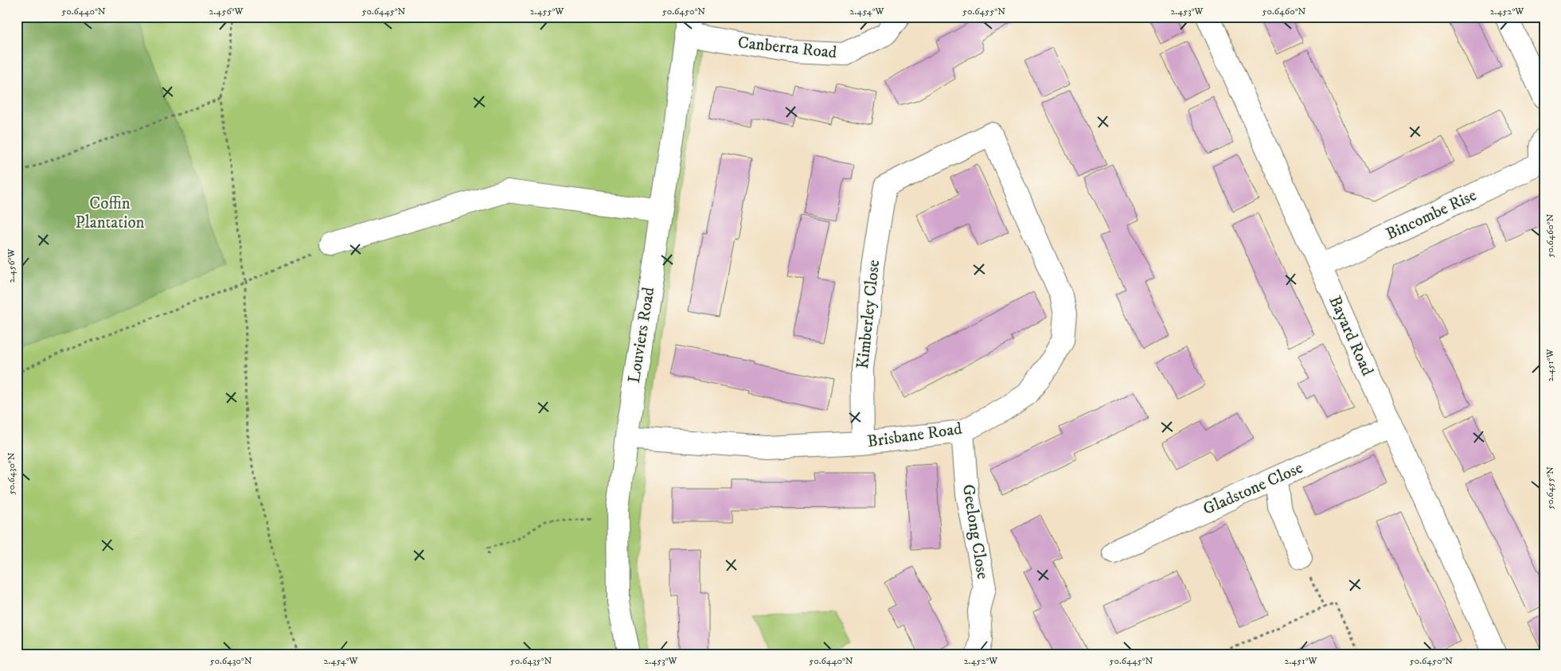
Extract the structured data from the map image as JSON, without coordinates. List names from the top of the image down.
{
  "streets": {
    "street": [
      "Canberra Road",
      "Bincombe Rise",
      "Kimberley Close",
      "Louviers Road",
      "Bayard Road",
      "Brisbane Road",
      "Gladstone Close",
      "Geelong Close"
    ]
  },
  "crossings": [
    ["Canberra Road", "Louviers Road"],
    ["Bincombe Rise", "Bayard Road"],
    ["Kimberley Close", "Brisbane Road"],
    ["Louviers Road", "Brisbane Road"],
    ["Bayard Road", "Gladstone Close"],
    ["Brisbane Road", "Geelong Close"]
  ],
  "parks": ["Coffin Plantation"],
  "coordinates": [
    "50.6440°N",
    "2.456°W",
    "50.6445°N",
    "2.455°W",
    "50.6450°N",
    "2.454°W",
    "50.6455°N",
    "2.453°W",
    "50.6460°N",
    "2.452°W",
    "2.451°W",
    "50.6430°N",
    "50.6435°N"
  ]
}
